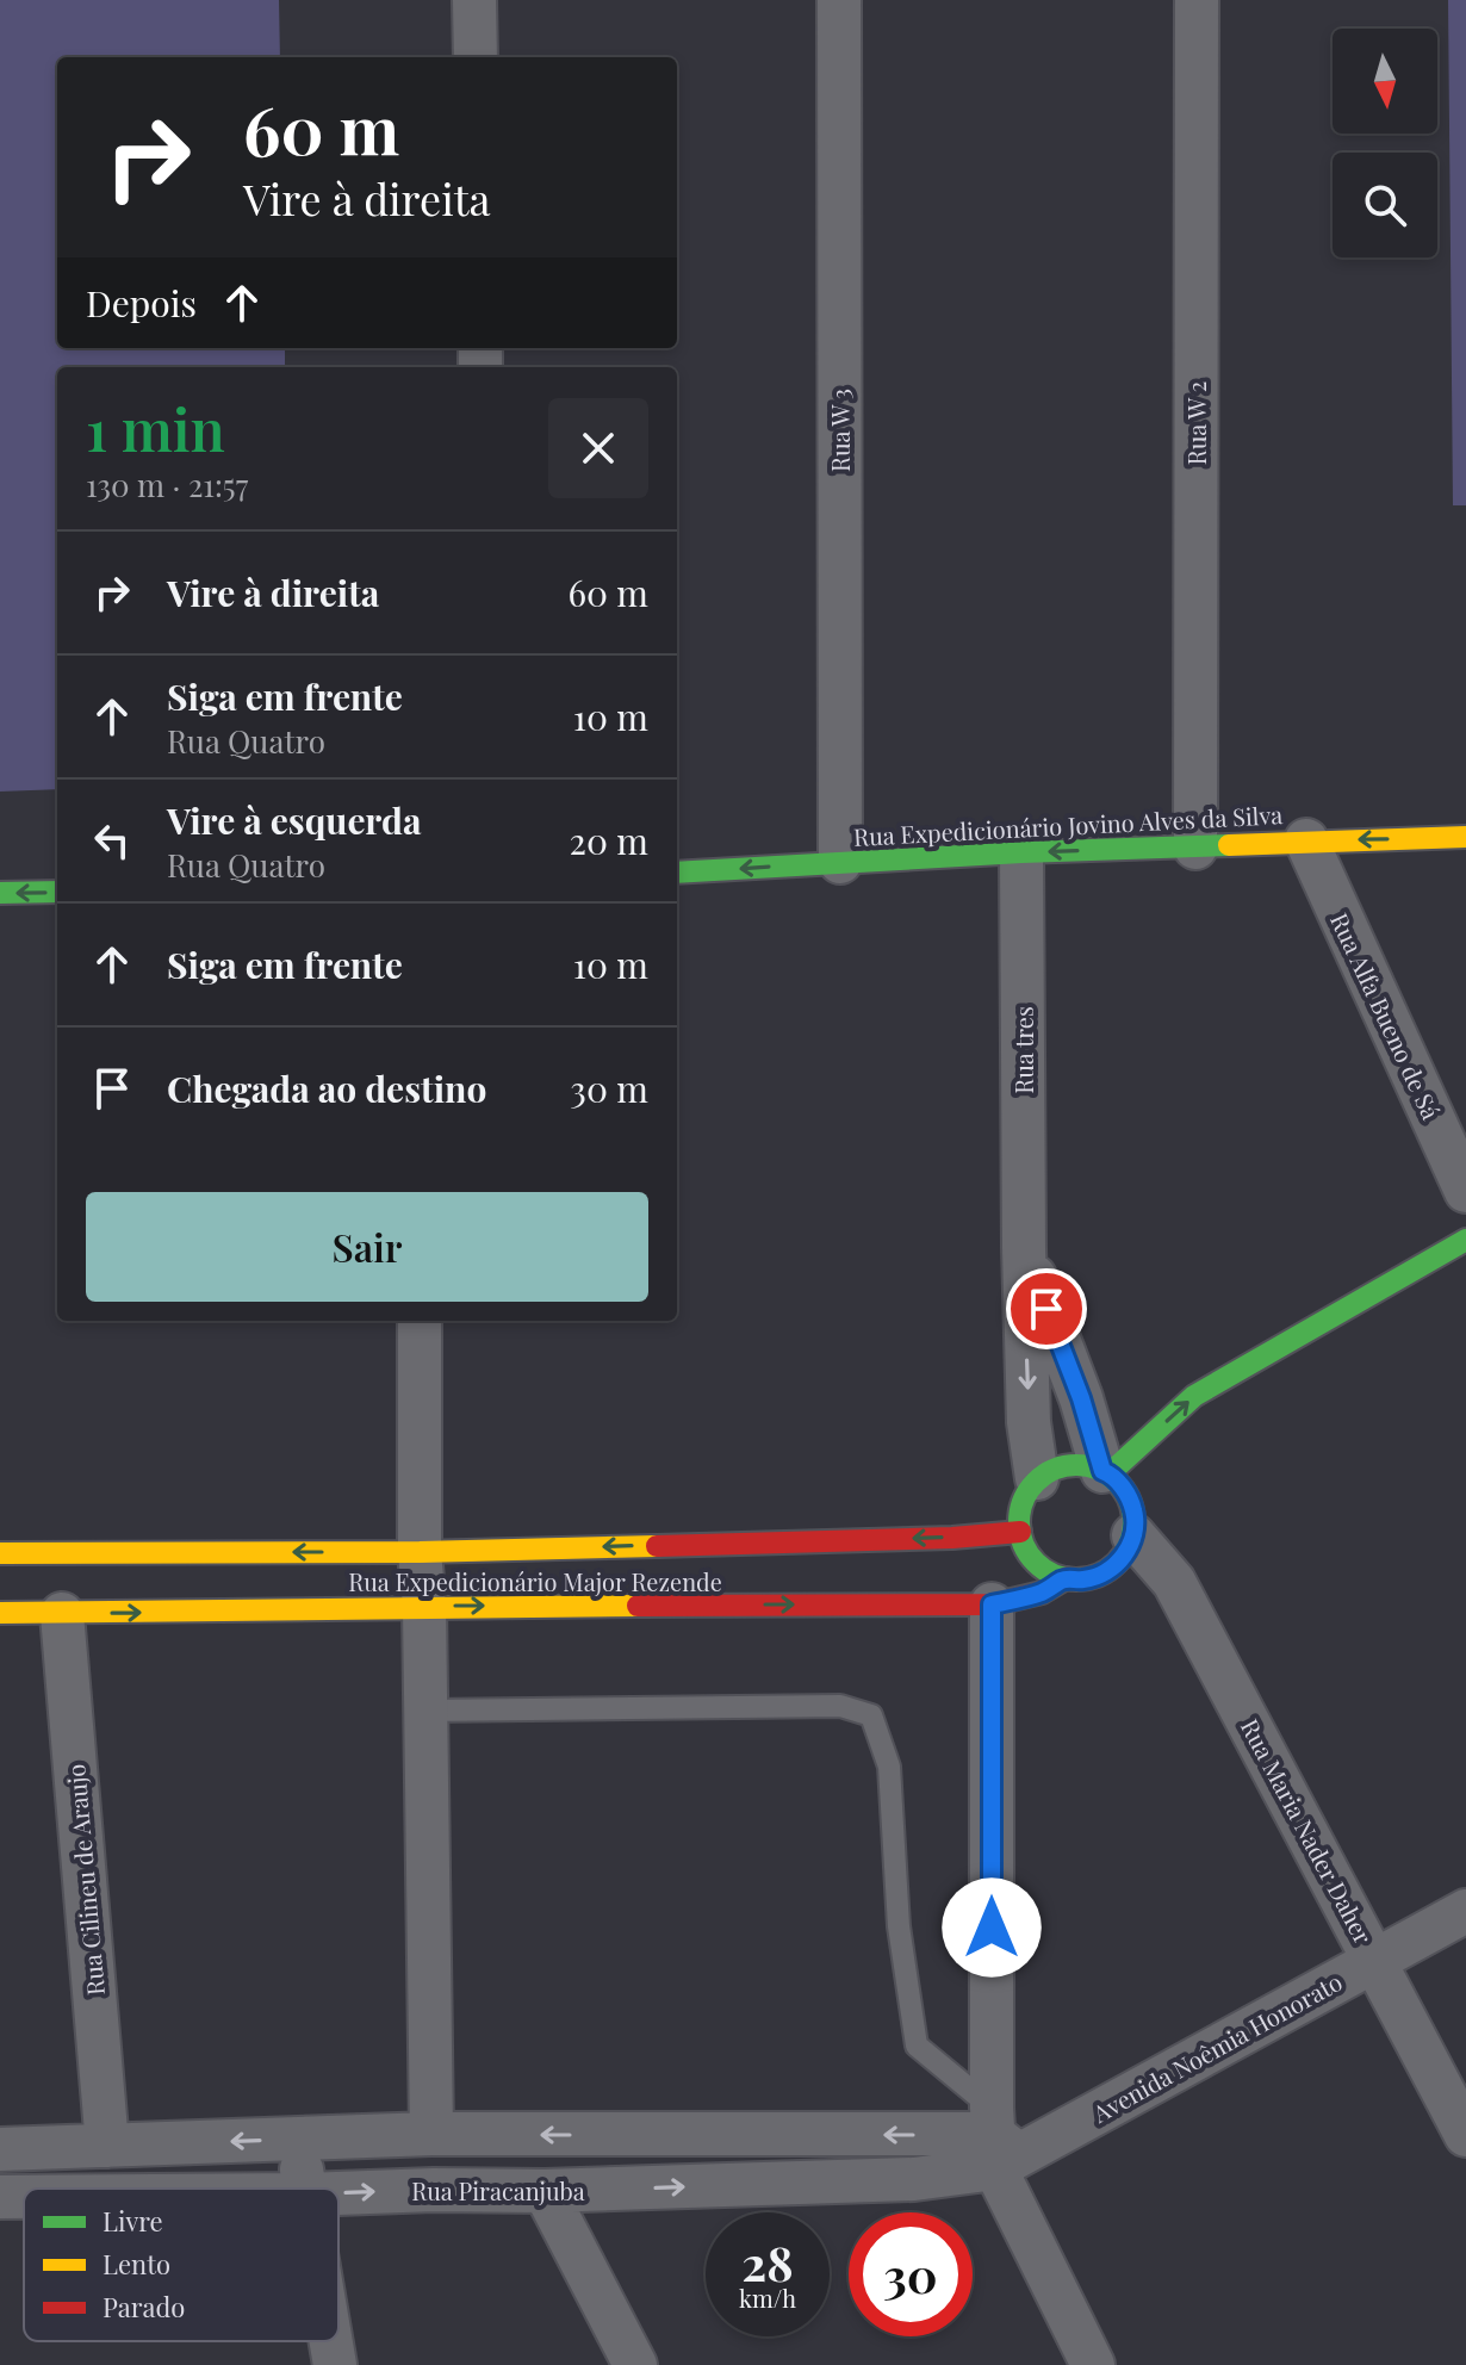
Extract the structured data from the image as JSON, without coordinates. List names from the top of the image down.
{
  "streets": {
    "street": [
      "Rua W 2",
      "Rua W 3",
      "Rua Expedicionário Jovino Alves da Silva",
      "Rua Alfa Bueno de Sá",
      "Rua tres",
      "Rua Expedicionário Major Rezende",
      "Rua Maria Nader Daher",
      "Rua Cilineu de Araujo",
      "Avenida Noêmia Honorato",
      "Rua Piracanjuba"
    ]
  },
  "crossings": [
    ["Rua W 2", "Rua Expedicionário Jovino Alves da Silva"],
    ["Rua W 3", "Rua Expedicionário Jovino Alves da Silva"],
    ["Rua Expedicionário Jovino Alves da Silva", "Rua Alfa Bueno de Sá"],
    ["Rua Expedicionário Jovino Alves da Silva", "Rua tres"],
    ["Rua tres", "Rua Expedicionário Major Rezende"],
    ["Rua tres", "Rua Maria Nader Daher"],
    ["Rua Expedicionário Major Rezende", "Rua Maria Nader Daher"],
    ["Rua Expedicionário Major Rezende", "Rua Cilineu de Araujo"],
    ["Rua Maria Nader Daher", "Avenida Noêmia Honorato"],
    ["Avenida Noêmia Honorato", "Rua Piracanjuba"]
  ],
  "one_way": ["Rua Expedicionário Jovino Alves da Silva"],
  "legend": ["Livre", "Lento", "Parado"],
  "north": "bottom",
  "page": {
    "turn": ["60 m", "Vire à direita"],
    "then": "Depois",
    "heading": ["1 min", "130 m · 21:57"],
    "list": [
      {
        "name": "Vire à direita",
        "value": "60 m"
      },
      {
        "name": "Siga em frente",
        "note": "Rua Quatro",
        "value": "10 m"
      },
      {
        "name": "Vire à esquerda",
        "note": "Rua Quatro",
        "value": "20 m"
      },
      {
        "name": "Siga em frente",
        "value": "10 m"
      },
      {
        "name": "Chegada ao destino",
        "value": "30 m"
      }
    ],
    "buttons": "Sair",
    "speed": "28 km/h",
    "limit": "30"
  }
}
